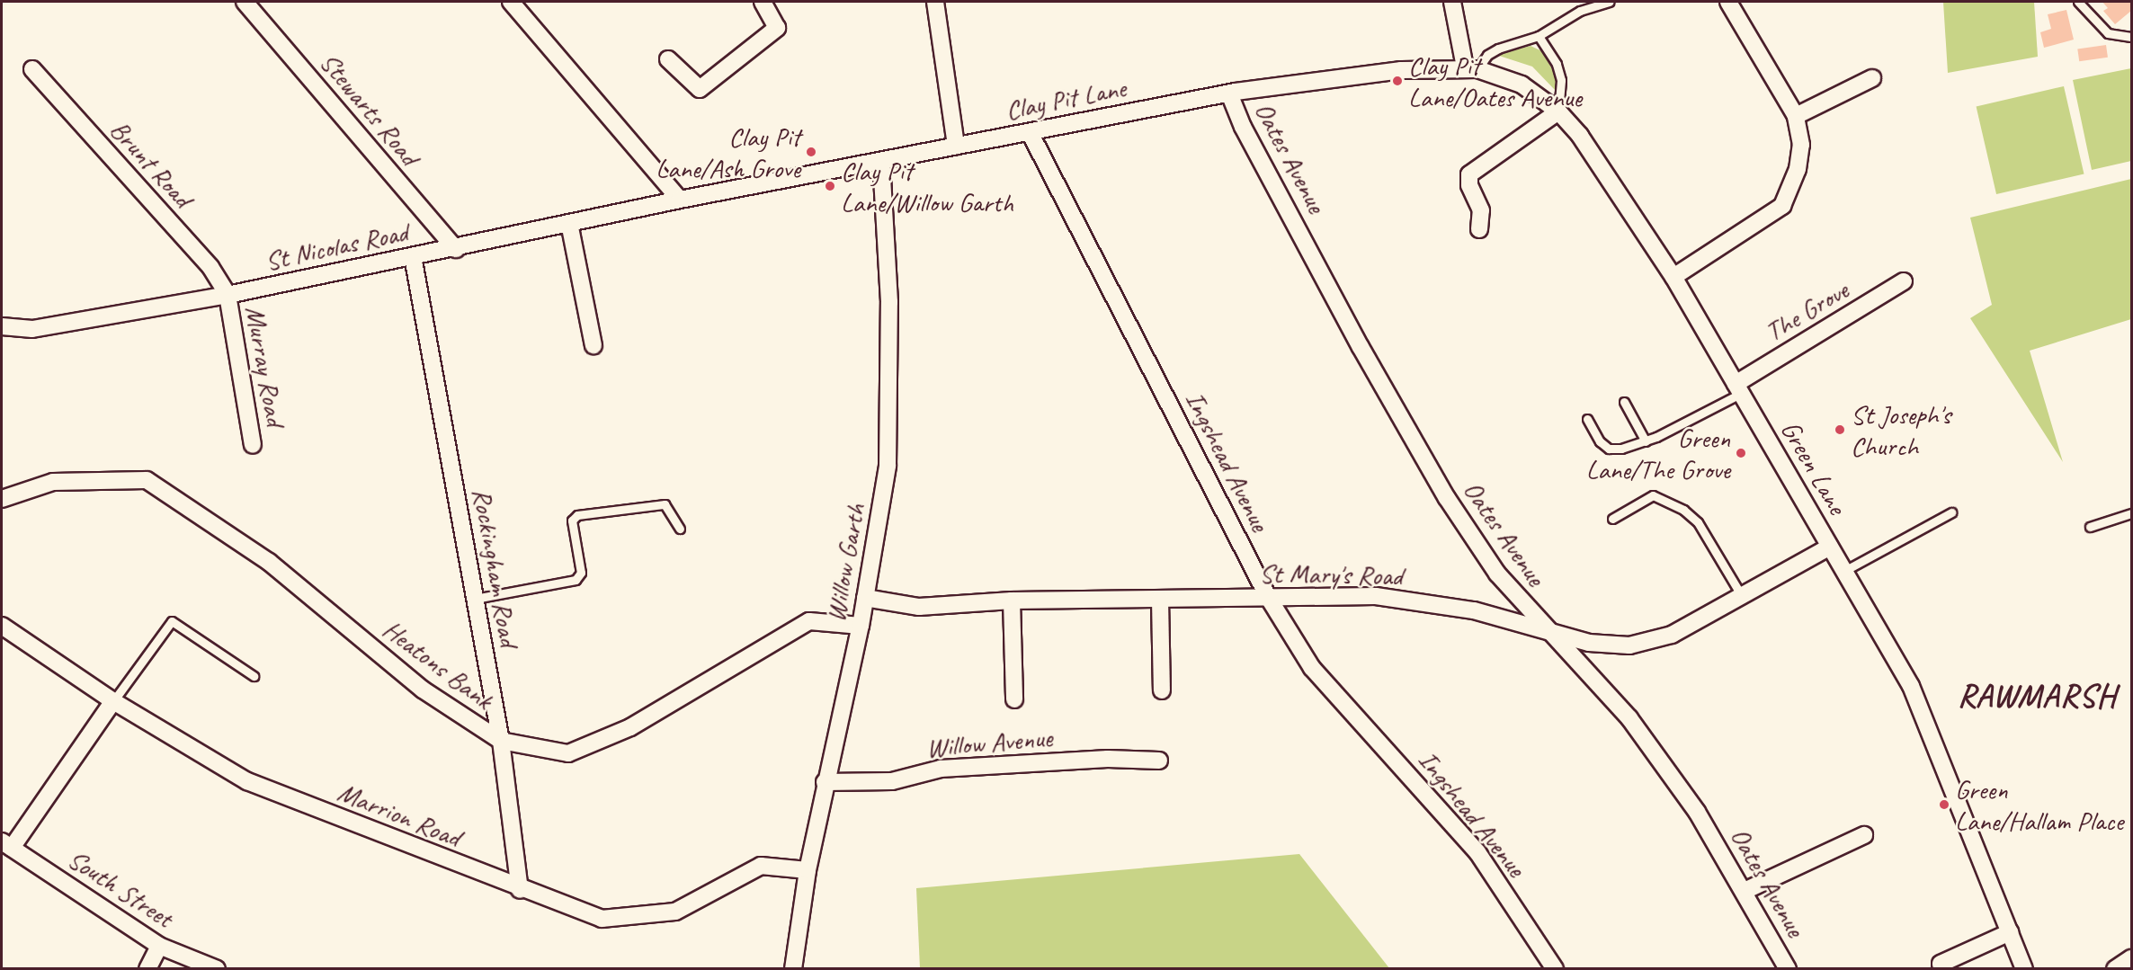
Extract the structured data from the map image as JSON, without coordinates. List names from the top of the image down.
{
  "streets": {
    "street": [
      "Clay Pit Lane",
      "Stewarts Road",
      "Oates Avenue",
      "Brunt Road",
      "St Nicolas Road",
      "The Grove",
      "Murray Road",
      "Ingshead Avenue",
      "Green Lane",
      "Willow Garth",
      "Rockingham Road",
      "St Mary's Road",
      "Heatons Bank",
      "Willow Avenue",
      "Marrion Road",
      "South Street"
    ]
  },
  "crossings": [
    ["Clay Pit Lane", "Oates Avenue"],
    ["Clay Pit Lane", "St Nicolas Road"],
    ["Clay Pit Lane", "Ingshead Avenue"],
    ["Clay Pit Lane", "Green Lane"],
    ["Clay Pit Lane", "Willow Garth"],
    ["Stewarts Road", "St Nicolas Road"],
    ["Oates Avenue", "St Mary's Road"],
    ["Brunt Road", "St Nicolas Road"],
    ["Brunt Road", "Murray Road"],
    ["St Nicolas Road", "Murray Road"],
    ["St Nicolas Road", "Rockingham Road"],
    ["The Grove", "Green Lane"],
    ["Ingshead Avenue", "St Mary's Road"],
    ["Green Lane", "St Mary's Road"],
    ["Willow Garth", "St Mary's Road"],
    ["Willow Garth", "Heatons Bank"],
    ["Willow Garth", "Willow Avenue"],
    ["Willow Garth", "Marrion Road"],
    ["Rockingham Road", "Heatons Bank"],
    ["Rockingham Road", "Marrion Road"]
  ],
  "districts": ["RAWMARSH"],
  "places": [
    "Clay Pit Lane/Oates Avenue",
    "Clay Pit Lane/Ash Grove",
    "Clay Pit Lane/Willow Garth",
    "St Joseph's Church",
    "Green Lane/The Grove",
    "Green Lane/Hallam Place"
  ]
}
